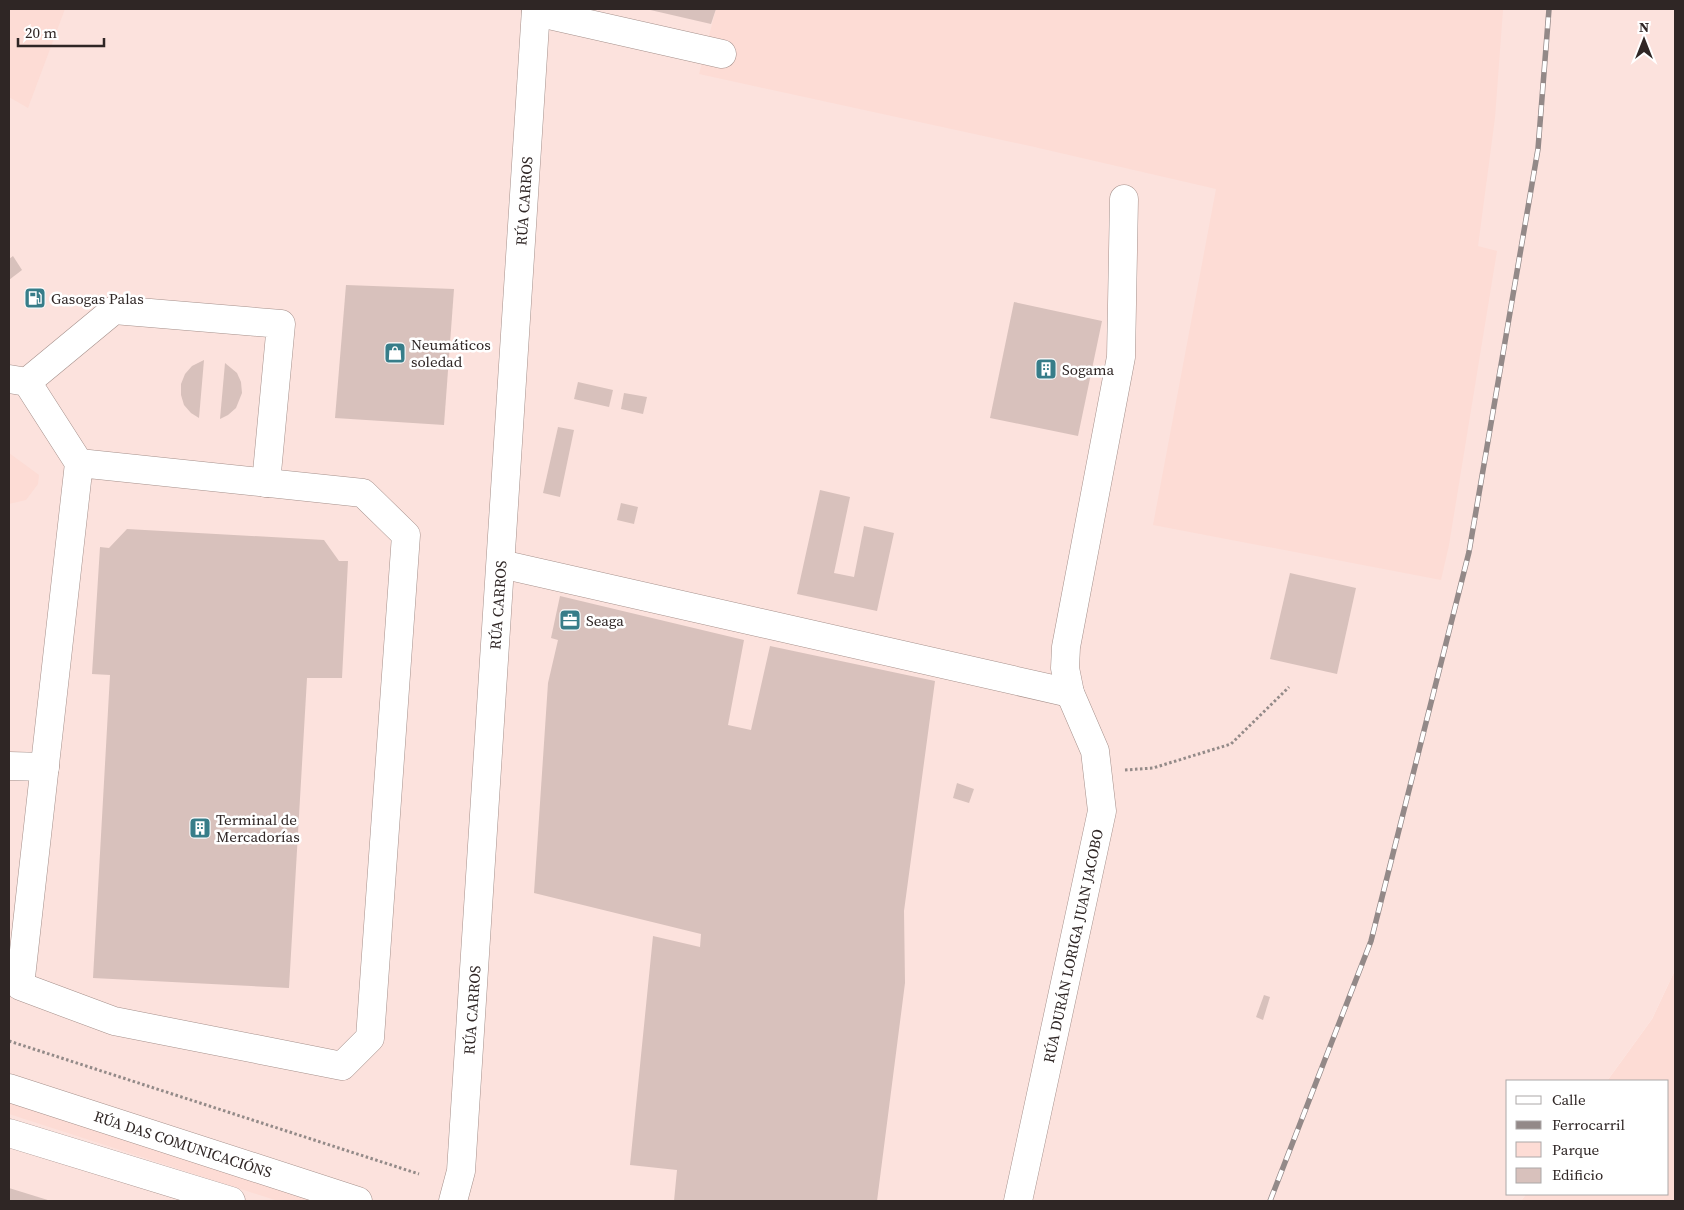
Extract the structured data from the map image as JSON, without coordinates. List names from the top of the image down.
{
  "streets": {
    "street": ["RÚA CARROS", "RÚA DURÁN LORIGA JUAN JACOBO", "RÚA DAS COMUNICACIÓNS"]
  },
  "places": {
    "fuel station": ["Gasogas Palas"],
    "shop": ["Neumáticos soledad"],
    "building": ["Sogama", "Terminal de Mercadorías"],
    "office": ["Seaga"]
  },
  "legend": [
    "Calle",
    "Ferrocarril",
    "Parque",
    "Edificio"
  ],
  "scale_bar": "20 m",
  "north": "top"
}
